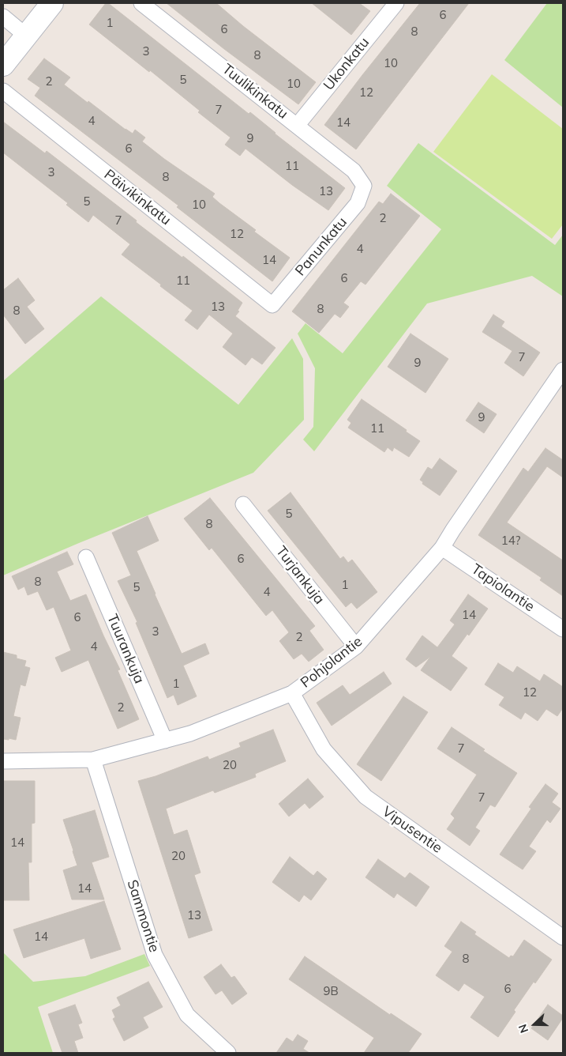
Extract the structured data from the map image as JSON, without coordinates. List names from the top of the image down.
{
  "streets": {
    "street": [
      "Ukonkatu",
      "Tuulikinkatu",
      "Päivikinkatu",
      "Panunkatu",
      "Turjankuja",
      "Tapiolantie",
      "Tuurankuja",
      "Pohjolantie",
      "Vipusentie",
      "Sammontie"
    ]
  },
  "crossings": [
    ["Ukonkatu", "Tuulikinkatu"],
    ["Tuulikinkatu", "Panunkatu"],
    ["Päivikinkatu", "Panunkatu"],
    ["Turjankuja", "Pohjolantie"],
    ["Tapiolantie", "Pohjolantie"],
    ["Tuurankuja", "Pohjolantie"],
    ["Pohjolantie", "Vipusentie"],
    ["Pohjolantie", "Sammontie"]
  ],
  "house_numbers": [
    "6",
    "1",
    "6",
    "8",
    "3",
    "8",
    "10",
    "5",
    "2",
    "10",
    "12",
    "7",
    "4",
    "14",
    "9",
    "6",
    "11",
    "3",
    "8",
    "13",
    "5",
    "10",
    "2",
    "7",
    "12",
    "4",
    "14",
    "6",
    "11",
    "13",
    "8",
    "8",
    "7",
    "9",
    "9",
    "11",
    "5",
    "8",
    "14?",
    "6",
    "8",
    "1",
    "5",
    "4",
    "14",
    "6",
    "3",
    "2",
    "4",
    "1",
    "12",
    "2",
    "7",
    "20",
    "7",
    "14",
    "20",
    "14",
    "13",
    "14",
    "8",
    "6",
    "9B"
  ],
  "north": "left"
}
